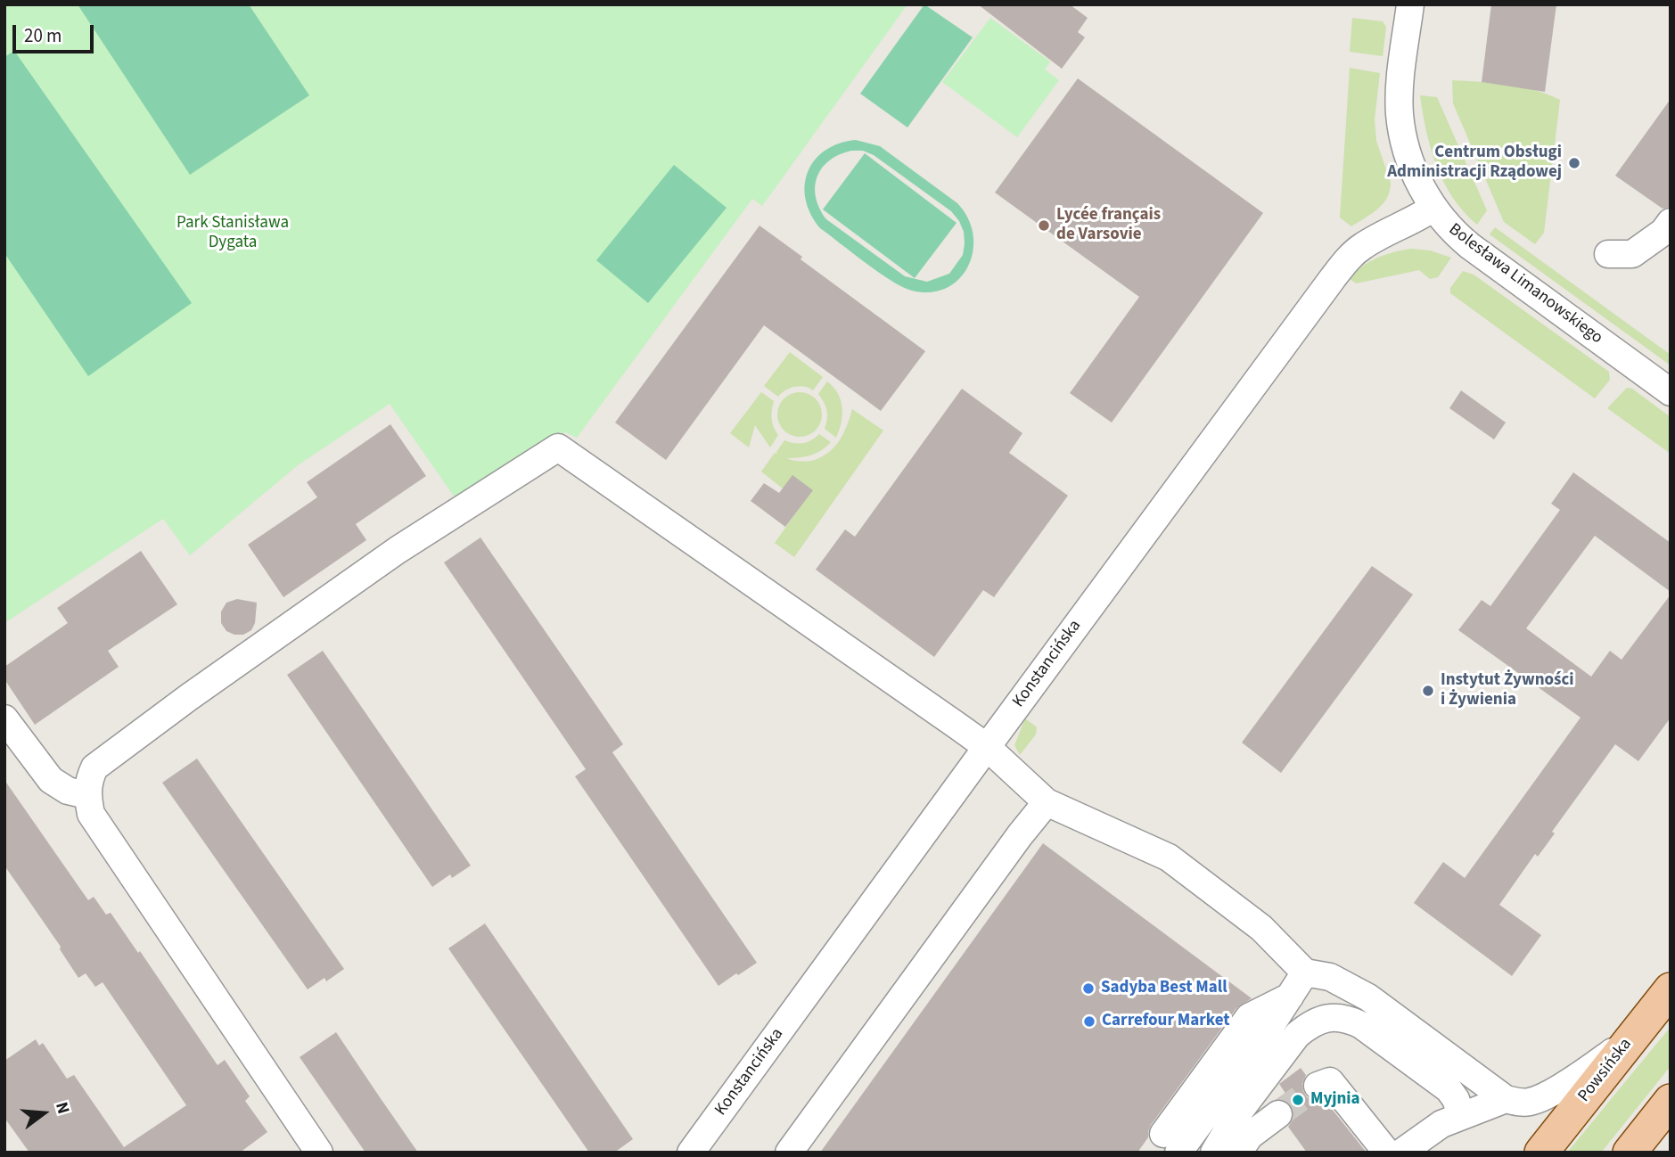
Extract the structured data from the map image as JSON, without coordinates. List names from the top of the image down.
{
  "streets": {
    "main road": ["Powsińska"],
    "street": ["Bolesława Limanowskiego", "Konstancińska"]
  },
  "crossings": [
    ["Bolesława Limanowskiego", "Konstancińska"]
  ],
  "parks": ["Park Stanisława Dygata"],
  "places": [
    "Centrum Obsługi Administracji Rządowej",
    "Lycée français de Varsovie",
    "Instytut Żywności i Żywienia",
    "Sadyba Best Mall",
    "Carrefour Market",
    "Myjnia"
  ],
  "scale_bar": "20 m",
  "north": "right"
}
